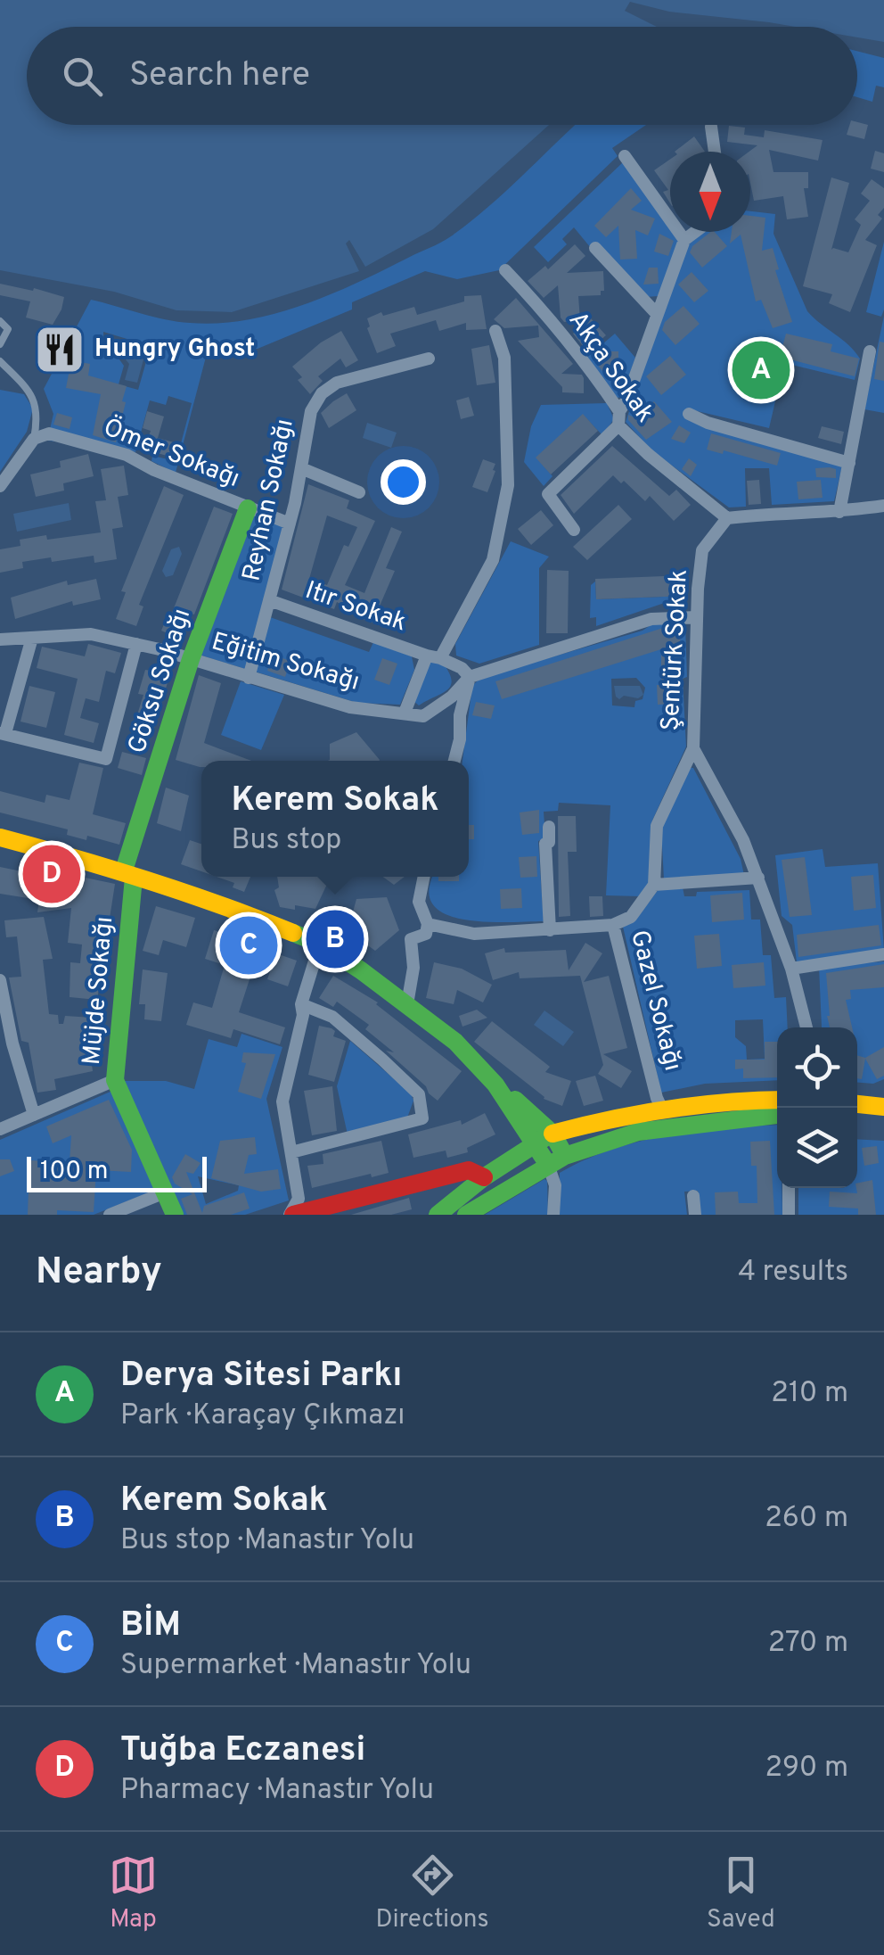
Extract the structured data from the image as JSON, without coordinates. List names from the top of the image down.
{
  "streets": {
    "street": [
      "Akça Sokak",
      "Ömer Sokağı",
      "Reyhan Sokağı",
      "Itır Sokak",
      "Şentürk Sokak",
      "Eğitim Sokağı",
      "Göksu Sokağı",
      "Müjde Sokağı",
      "Gazel Sokağı"
    ]
  },
  "crossings": [
    ["Akça Sokak", "Şentürk Sokak"],
    ["Ömer Sokağı", "Reyhan Sokağı"],
    ["Ömer Sokağı", "Göksu Sokağı"],
    ["Reyhan Sokağı", "Itır Sokak"],
    ["Reyhan Sokağı", "Eğitim Sokağı"],
    ["Itır Sokak", "Eğitim Sokağı"],
    ["Şentürk Sokak", "Eğitim Sokağı"],
    ["Eğitim Sokağı", "Göksu Sokağı"],
    ["Göksu Sokağı", "Müjde Sokağı"]
  ],
  "places": {
    "restaurant": ["Hungry Ghost"]
  },
  "scale_bar": "100 m",
  "north": "bottom",
  "page": {
    "search": "Search here",
    "pins": [
      "A",
      "D",
      "B",
      "C"
    ],
    "popup": ["Kerem Sokak", "Bus stop"],
    "scale": "100 m",
    "heading": ["Nearby", "4 results"],
    "list": [
      {
        "mark": "A",
        "name": "Derya Sitesi Parkı",
        "note": "Park · Karaçay Çıkmazı",
        "value": "210 m"
      },
      {
        "mark": "B",
        "name": "Kerem Sokak",
        "note": "Bus stop · Manastır Yolu",
        "value": "260 m"
      },
      {
        "mark": "C",
        "name": "BİM",
        "note": "Supermarket · Manastır Yolu",
        "value": "270 m"
      },
      {
        "mark": "D",
        "name": "Tuğba Eczanesi",
        "note": "Pharmacy · Manastır Yolu",
        "value": "290 m"
      }
    ],
    "nav": ["Map", "Directions", "Saved"]
  }
}
